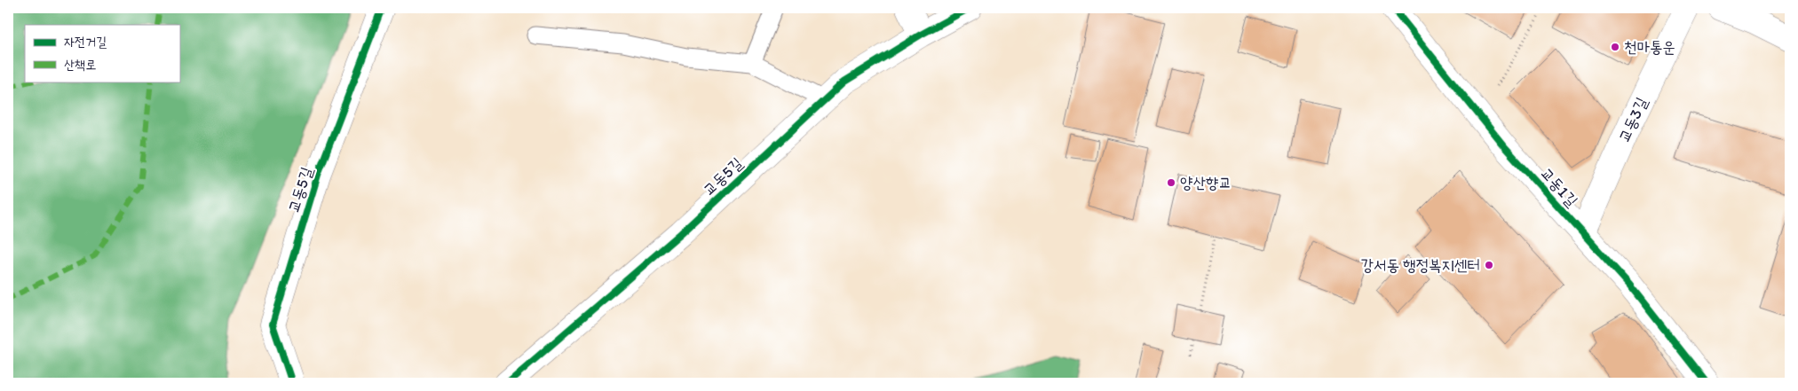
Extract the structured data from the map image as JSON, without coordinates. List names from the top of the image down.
{
  "streets": {
    "street": ["교동3길", "교동5길", "교동1길"]
  },
  "crossings": [
    ["교동3길", "교동1길"]
  ],
  "places": ["천마통운", "양산향교", "강서동 행정복지센터"],
  "legend": ["자전거길", "산책로"]
}
